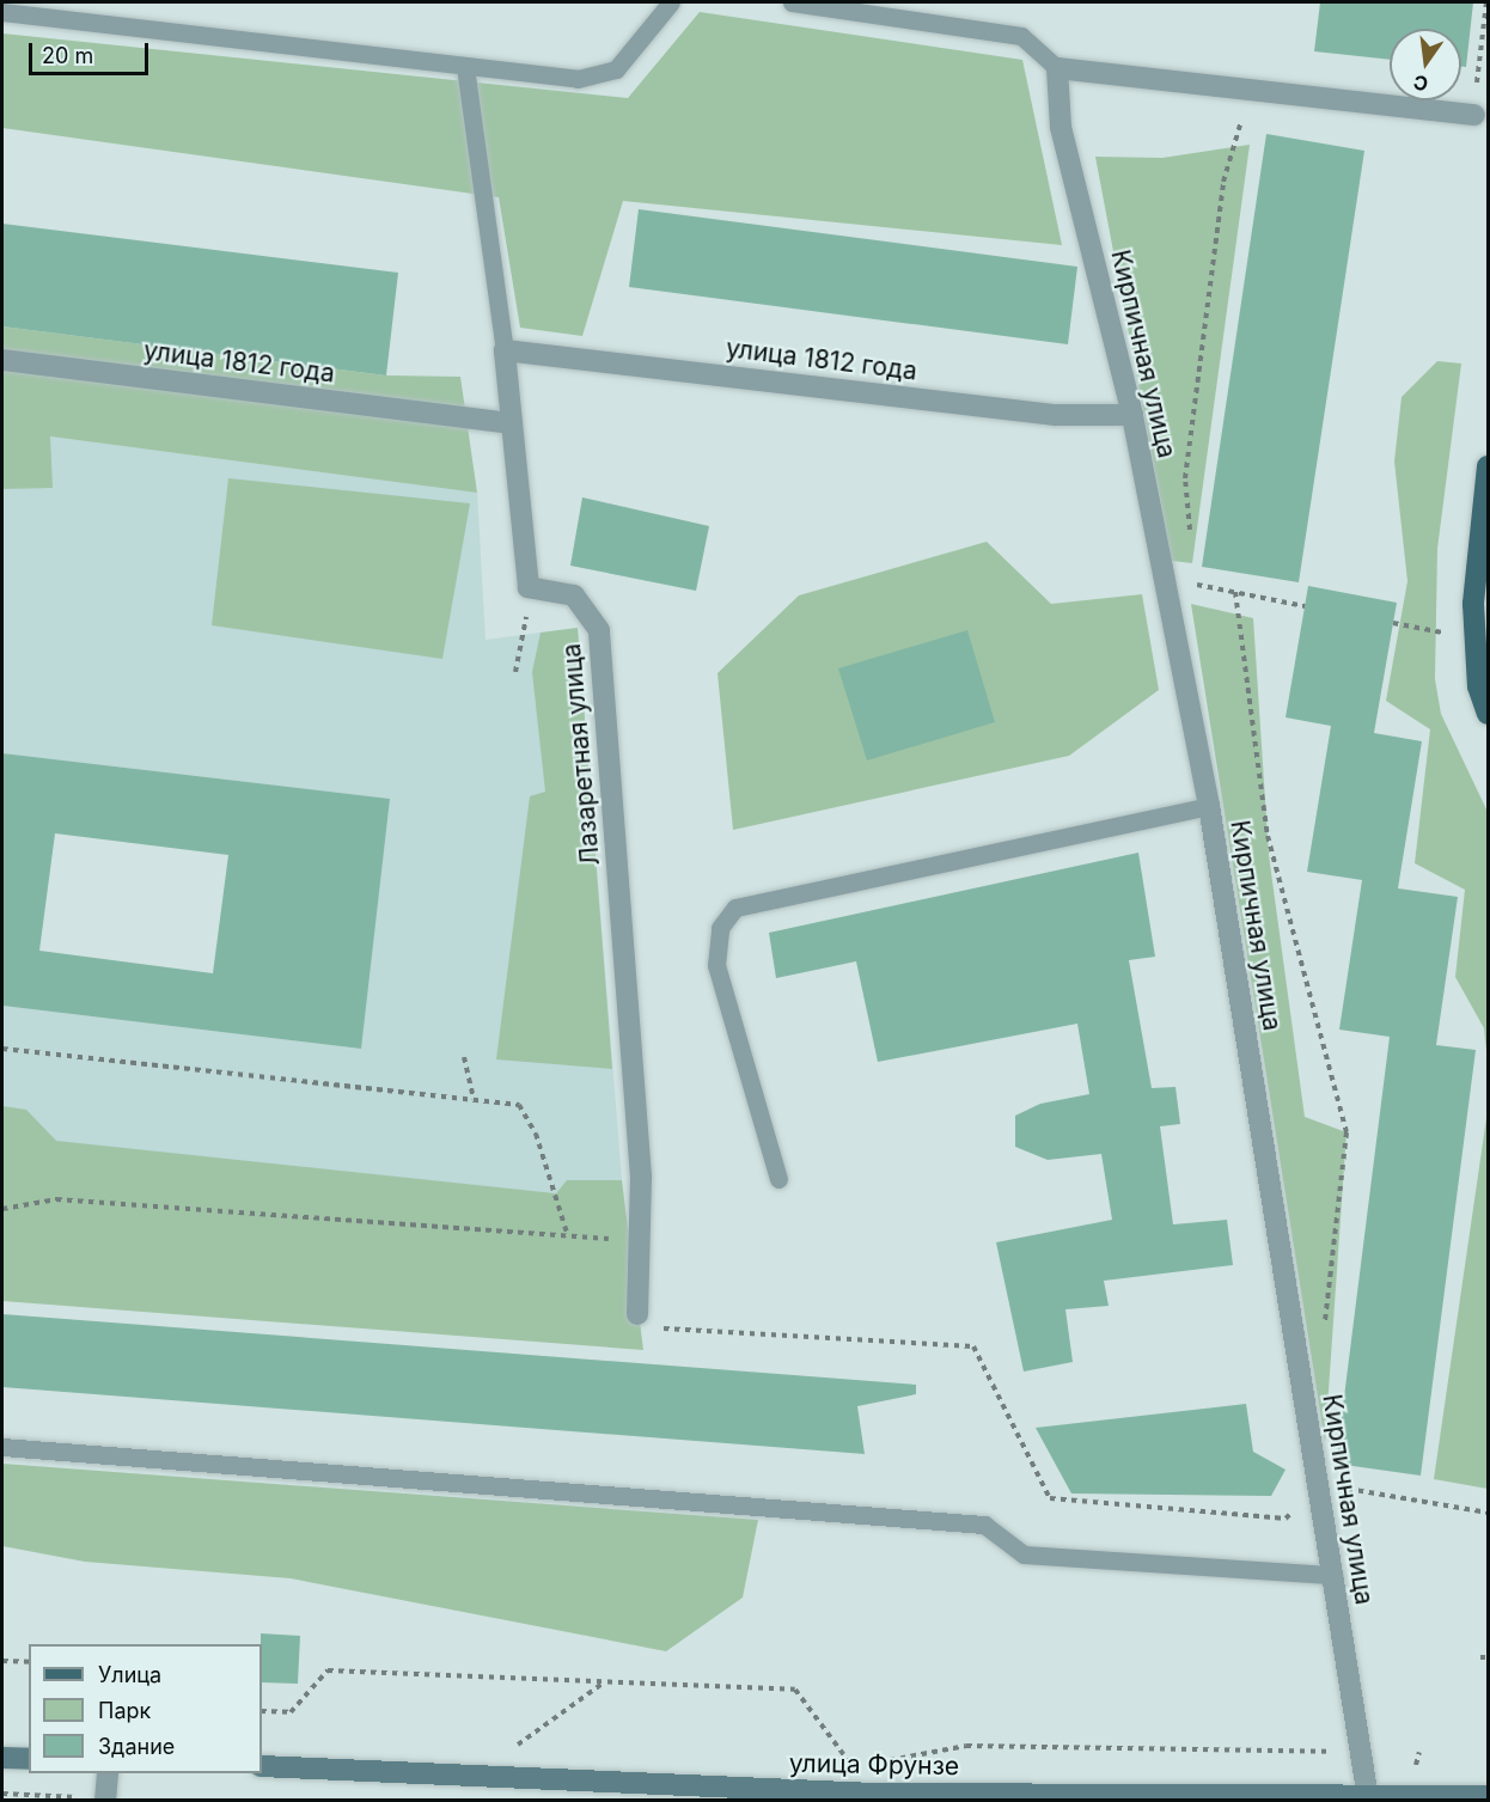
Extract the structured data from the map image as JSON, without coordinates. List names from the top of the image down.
{
  "streets": {
    "main road": ["улица Фрунзе"],
    "street": ["Кирпичная улица", "улица 1812 года", "Лазаретная улица"]
  },
  "crossings": [
    ["Кирпичная улица", "улица 1812 года"],
    ["Кирпичная улица", "улица Фрунзе"],
    ["улица 1812 года", "Лазаретная улица"]
  ],
  "legend": ["Улица", "Парк", "Здание"],
  "scale_bar": "20 m",
  "north": "bottom"
}
